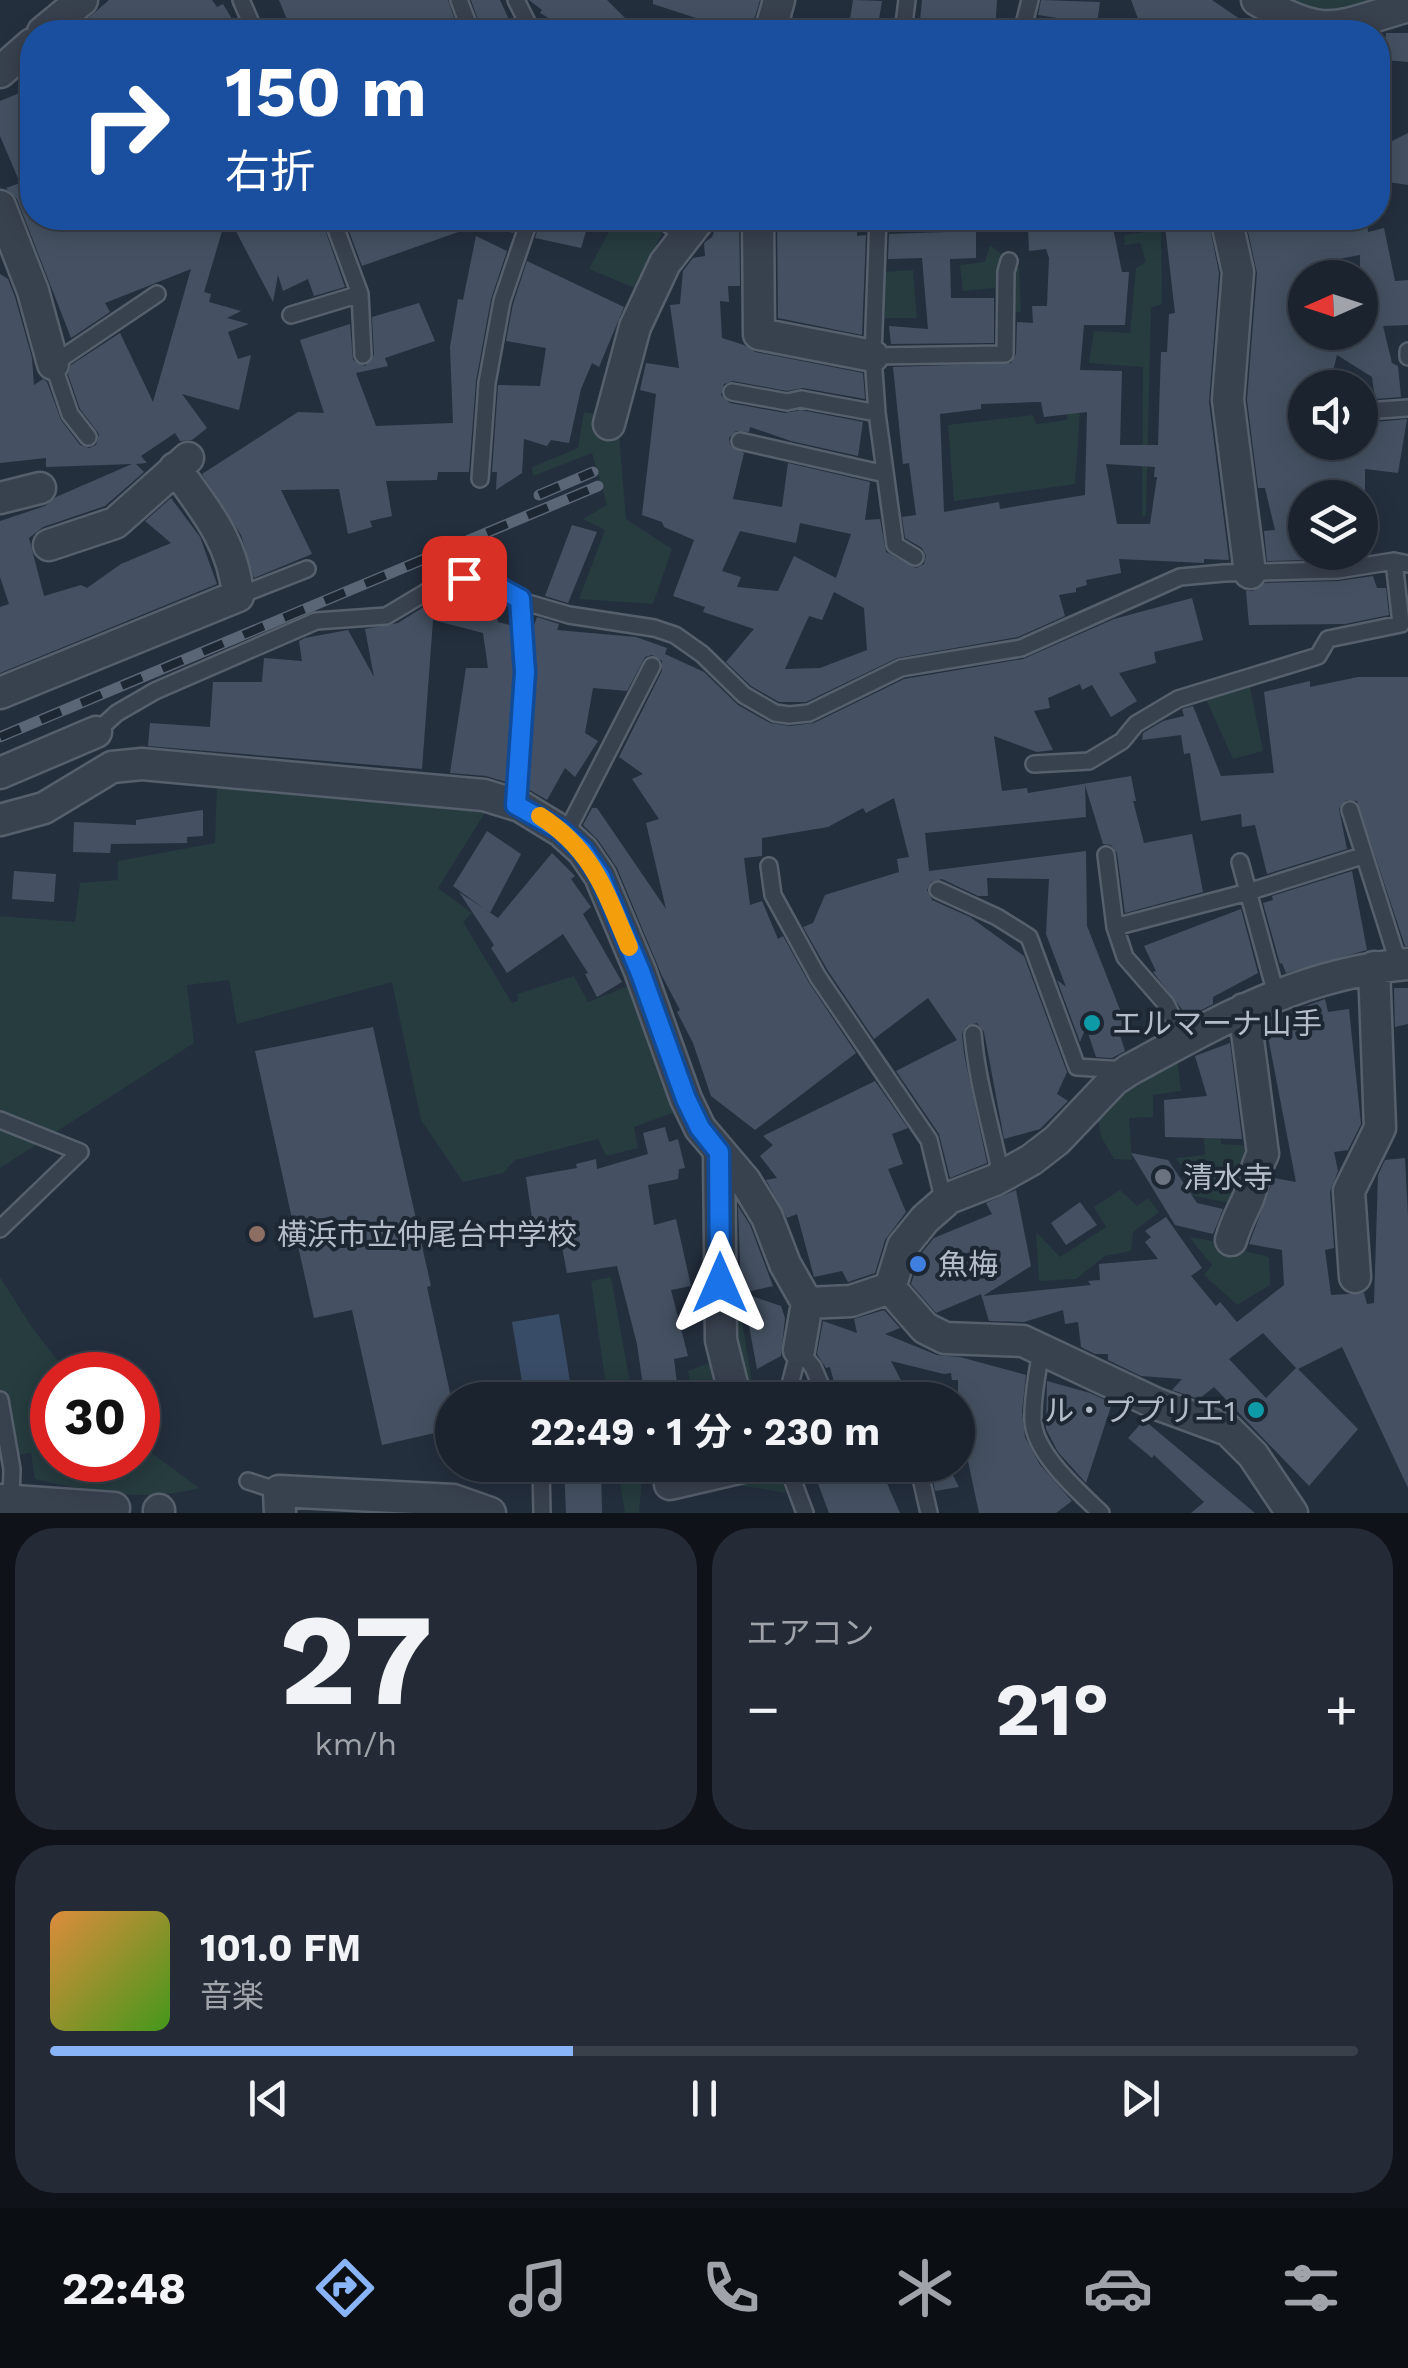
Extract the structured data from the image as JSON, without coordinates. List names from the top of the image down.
{
  "places": [
    "エルマーナ山手",
    "清水寺",
    "横浜市立仲尾台中学校",
    "魚梅",
    "ル・ププリエ1"
  ],
  "north": "left",
  "page": {
    "turn": ["150 m", "右折"],
    "limit": "30",
    "trip": "22:49 · 1 分 · 230 m",
    "tile": [
      ["27", "km/h"],
      "エアコン"
    ],
    "heat": ["−", "21°", "+"],
    "song": ["101.0 FM", "音楽"],
    "tabs": "22:48"
  }
}
